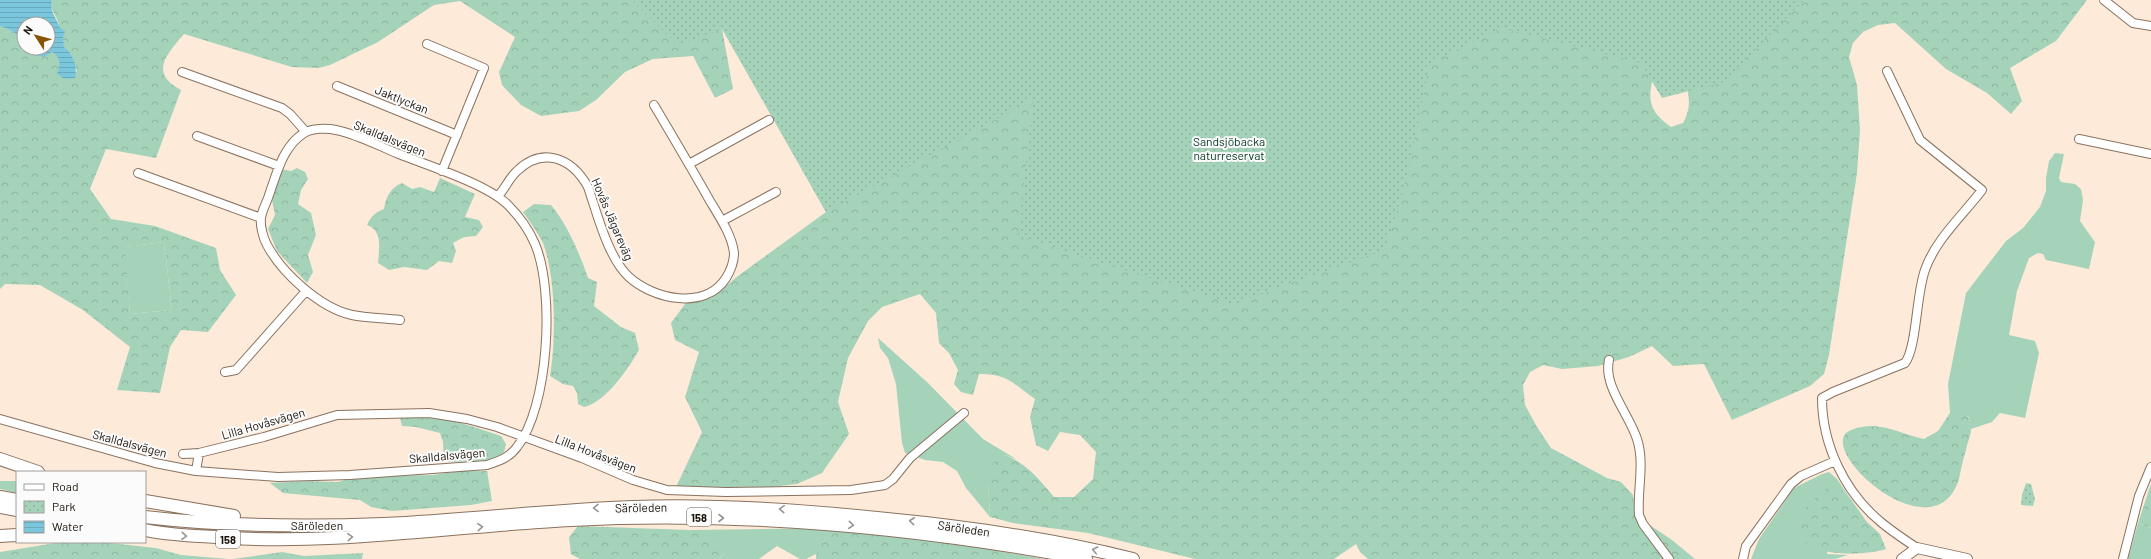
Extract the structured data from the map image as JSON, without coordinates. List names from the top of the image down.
{
  "streets": {
    "main road": ["Säröleden", "158"],
    "street": [
      "Jaktlyckan",
      "Skalldalsvägen",
      "Hovås Jägareväg",
      "Lilla Hovåsvägen"
    ]
  },
  "crossings": [
    ["Skalldalsvägen", "Hovås Jägareväg"],
    ["Skalldalsvägen", "Lilla Hovåsvägen"],
    ["Säröleden", "158"]
  ],
  "parks": ["Sandsjöbacka naturreservat"],
  "legend": ["Road", "Park", "Water"],
  "north": "top left"
}
